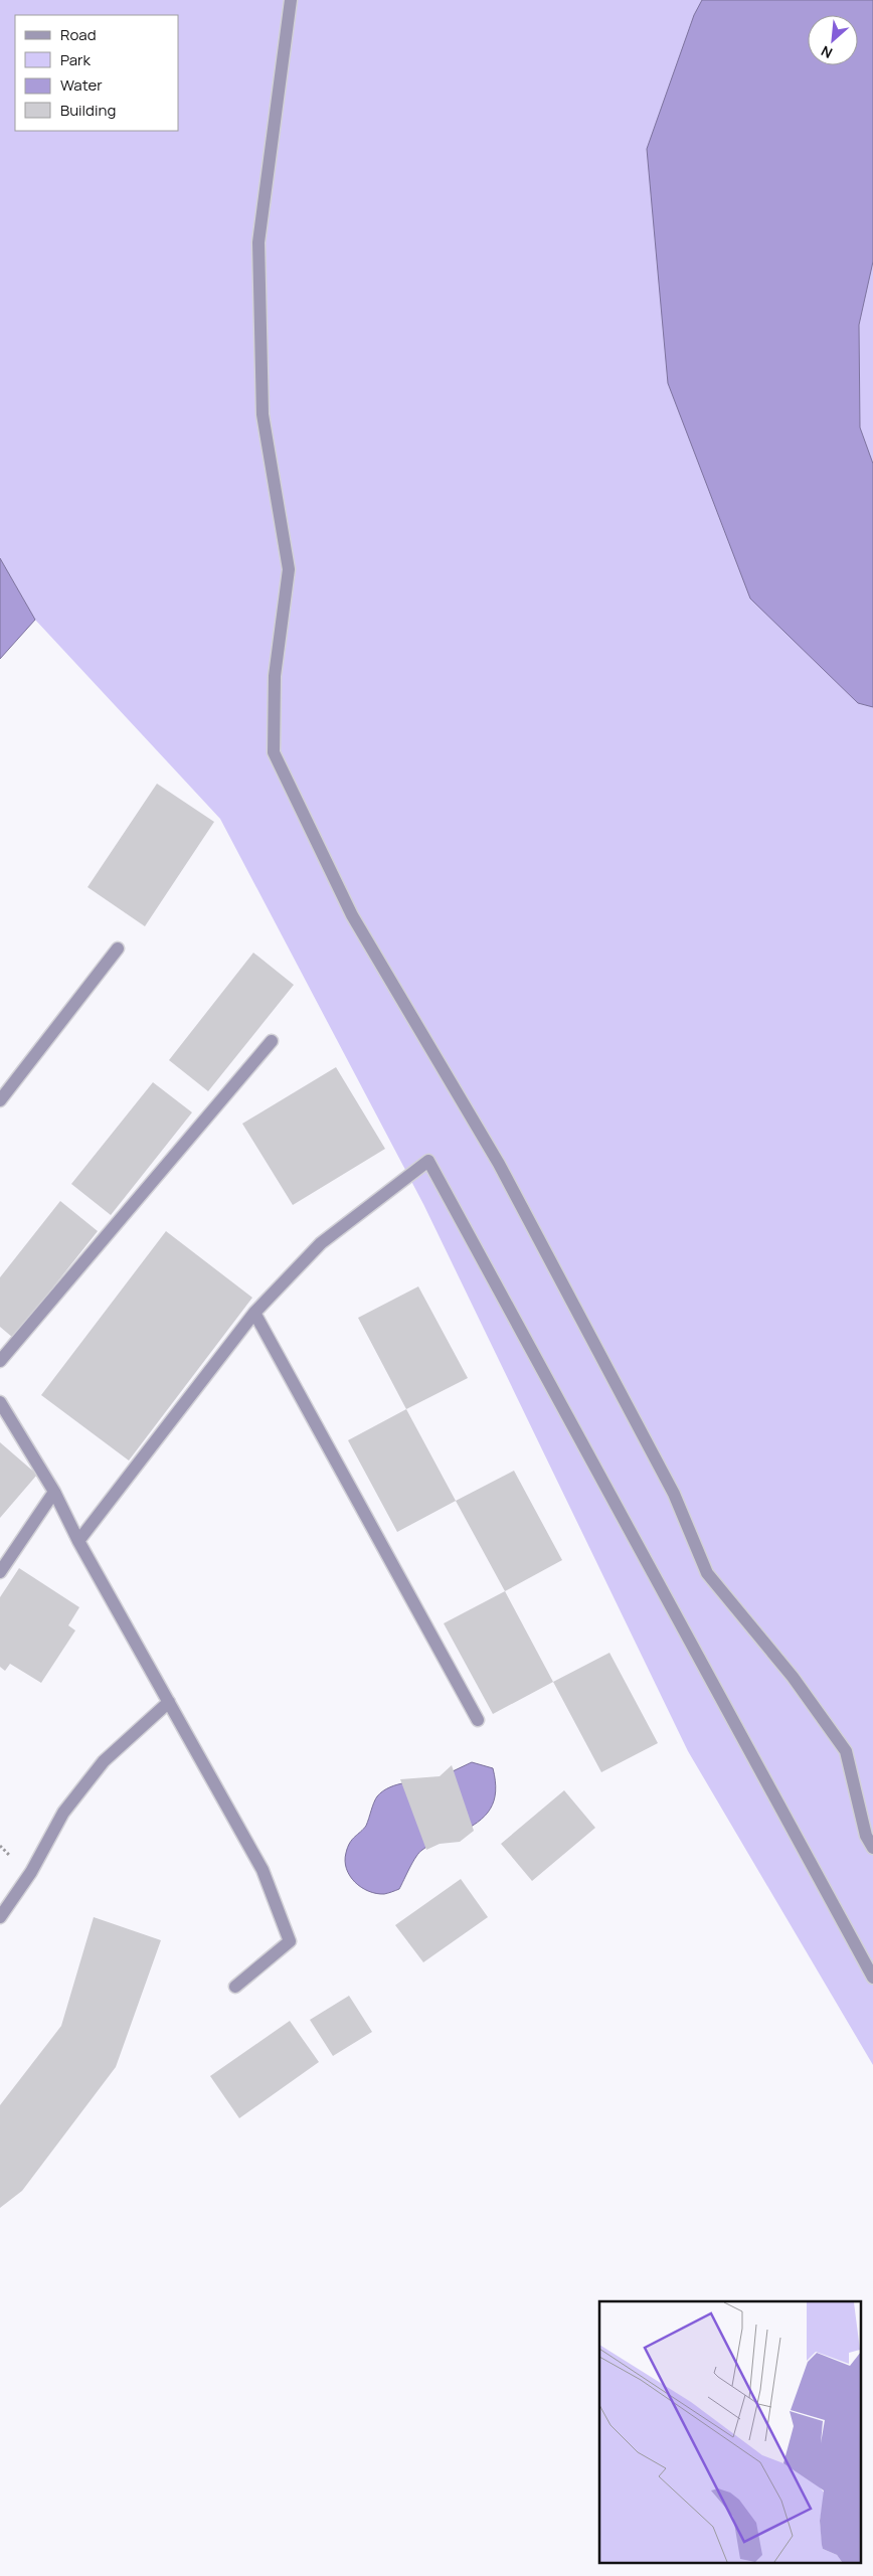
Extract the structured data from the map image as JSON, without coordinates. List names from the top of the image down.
{
  "legend": [
    "Road",
    "Park",
    "Water",
    "Building"
  ],
  "north": "bottom left"
}
